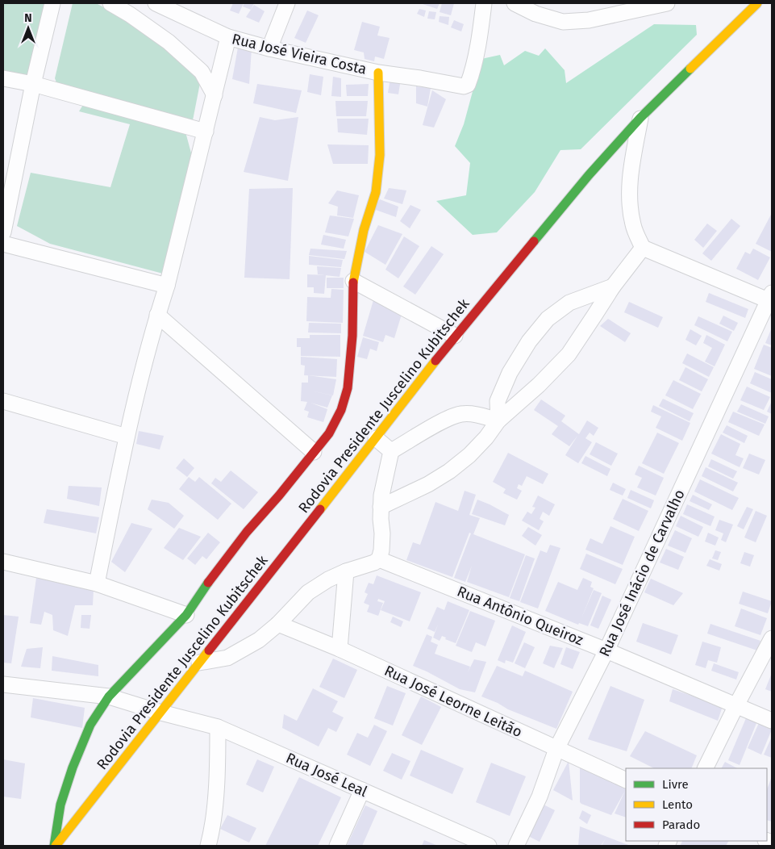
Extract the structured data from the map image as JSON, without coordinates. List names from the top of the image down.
{
  "streets": {
    "main road": ["Rodovia Presidente Juscelino Kubitschek"],
    "street": [
      "Rua José Vieira Costa",
      "Rua José Inácio de Carvalho",
      "Rua Antônio Queiroz",
      "Rua José Leorne Leitão",
      "Rua José Leal"
    ]
  },
  "crossings": [
    ["Rodovia Presidente Juscelino Kubitschek", "Rua José Leal"],
    ["Rua José Inácio de Carvalho", "Rua Antônio Queiroz"],
    ["Rua José Inácio de Carvalho", "Rua José Leorne Leitão"]
  ],
  "legend": ["Livre", "Lento", "Parado"],
  "north": "top"
}
